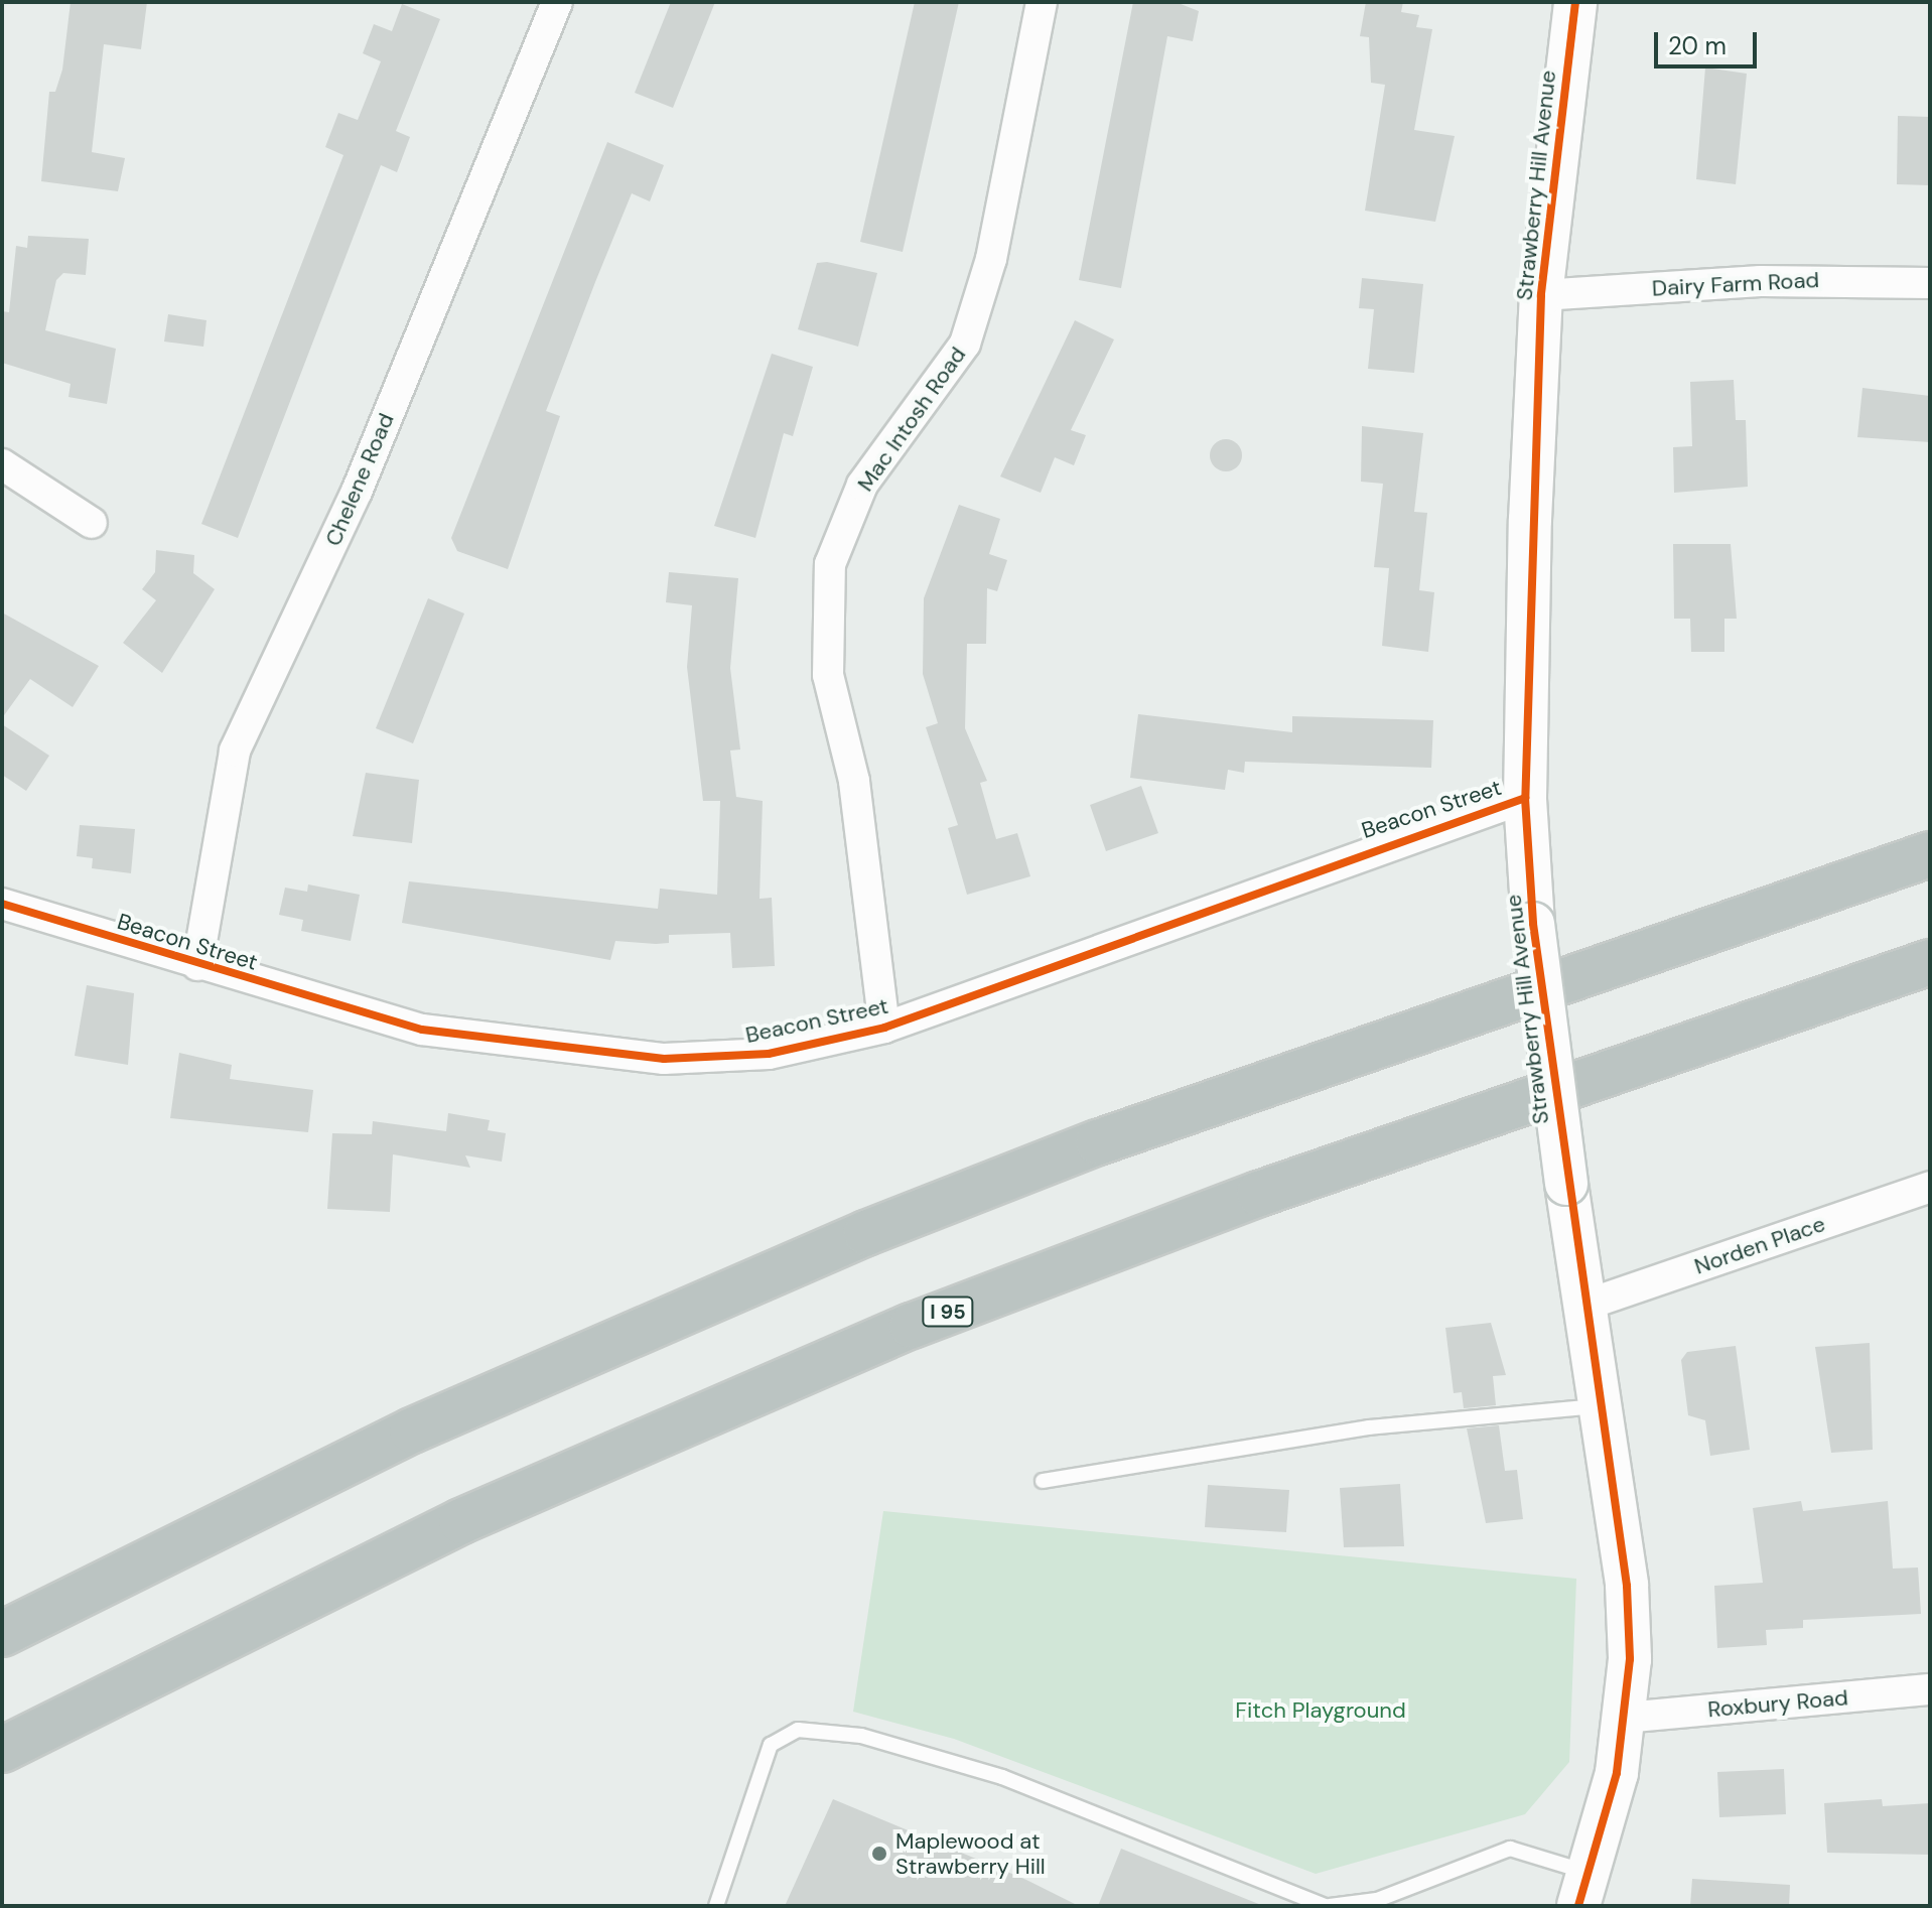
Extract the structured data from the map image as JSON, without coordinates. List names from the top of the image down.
{
  "streets": {
    "highway": ["I 95"],
    "main road": ["Strawberry Hill Avenue"],
    "street": [
      "Dairy Farm Road",
      "Mac Intosh Road",
      "Chelene Road",
      "Beacon Street",
      "Norden Place",
      "Roxbury Road"
    ]
  },
  "crossings": [
    ["Strawberry Hill Avenue", "Dairy Farm Road"],
    ["Strawberry Hill Avenue", "Beacon Street"],
    ["Strawberry Hill Avenue", "Norden Place"],
    ["Strawberry Hill Avenue", "Roxbury Road"],
    ["Mac Intosh Road", "Beacon Street"],
    ["Chelene Road", "Beacon Street"]
  ],
  "parks": ["Fitch Playground"],
  "places": ["Maplewood at Strawberry Hill"],
  "scale_bar": "20 m"
}
